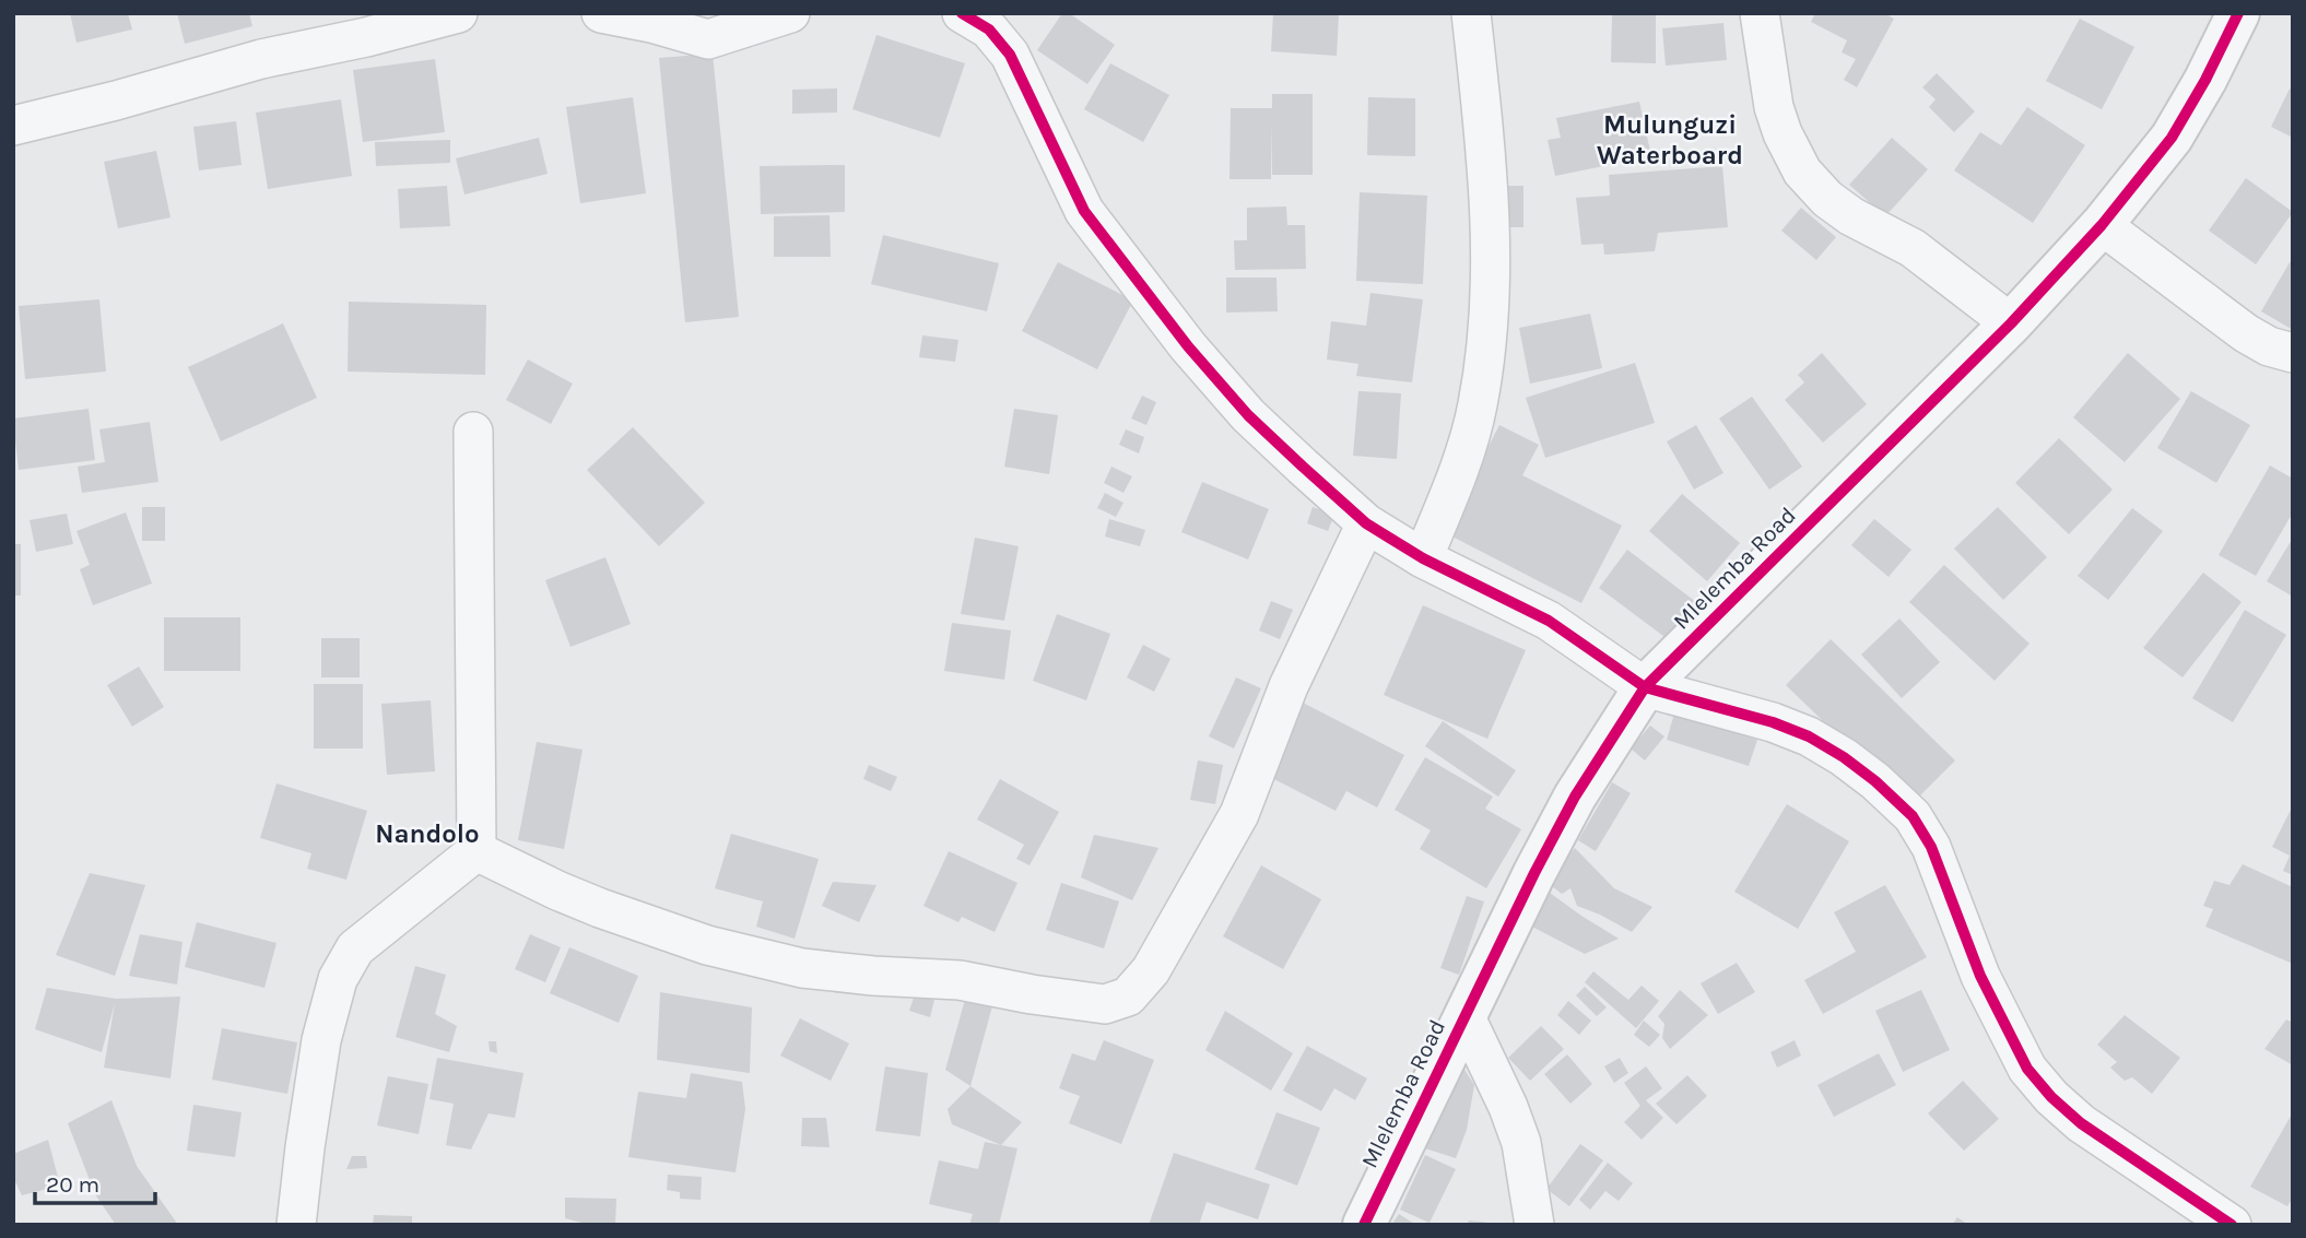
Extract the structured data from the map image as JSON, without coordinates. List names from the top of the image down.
{
  "streets": {
    "street": ["Mlelemba Road"]
  },
  "districts": ["Mulunguzi Waterboard", "Nandolo"],
  "scale_bar": "20 m"
}
